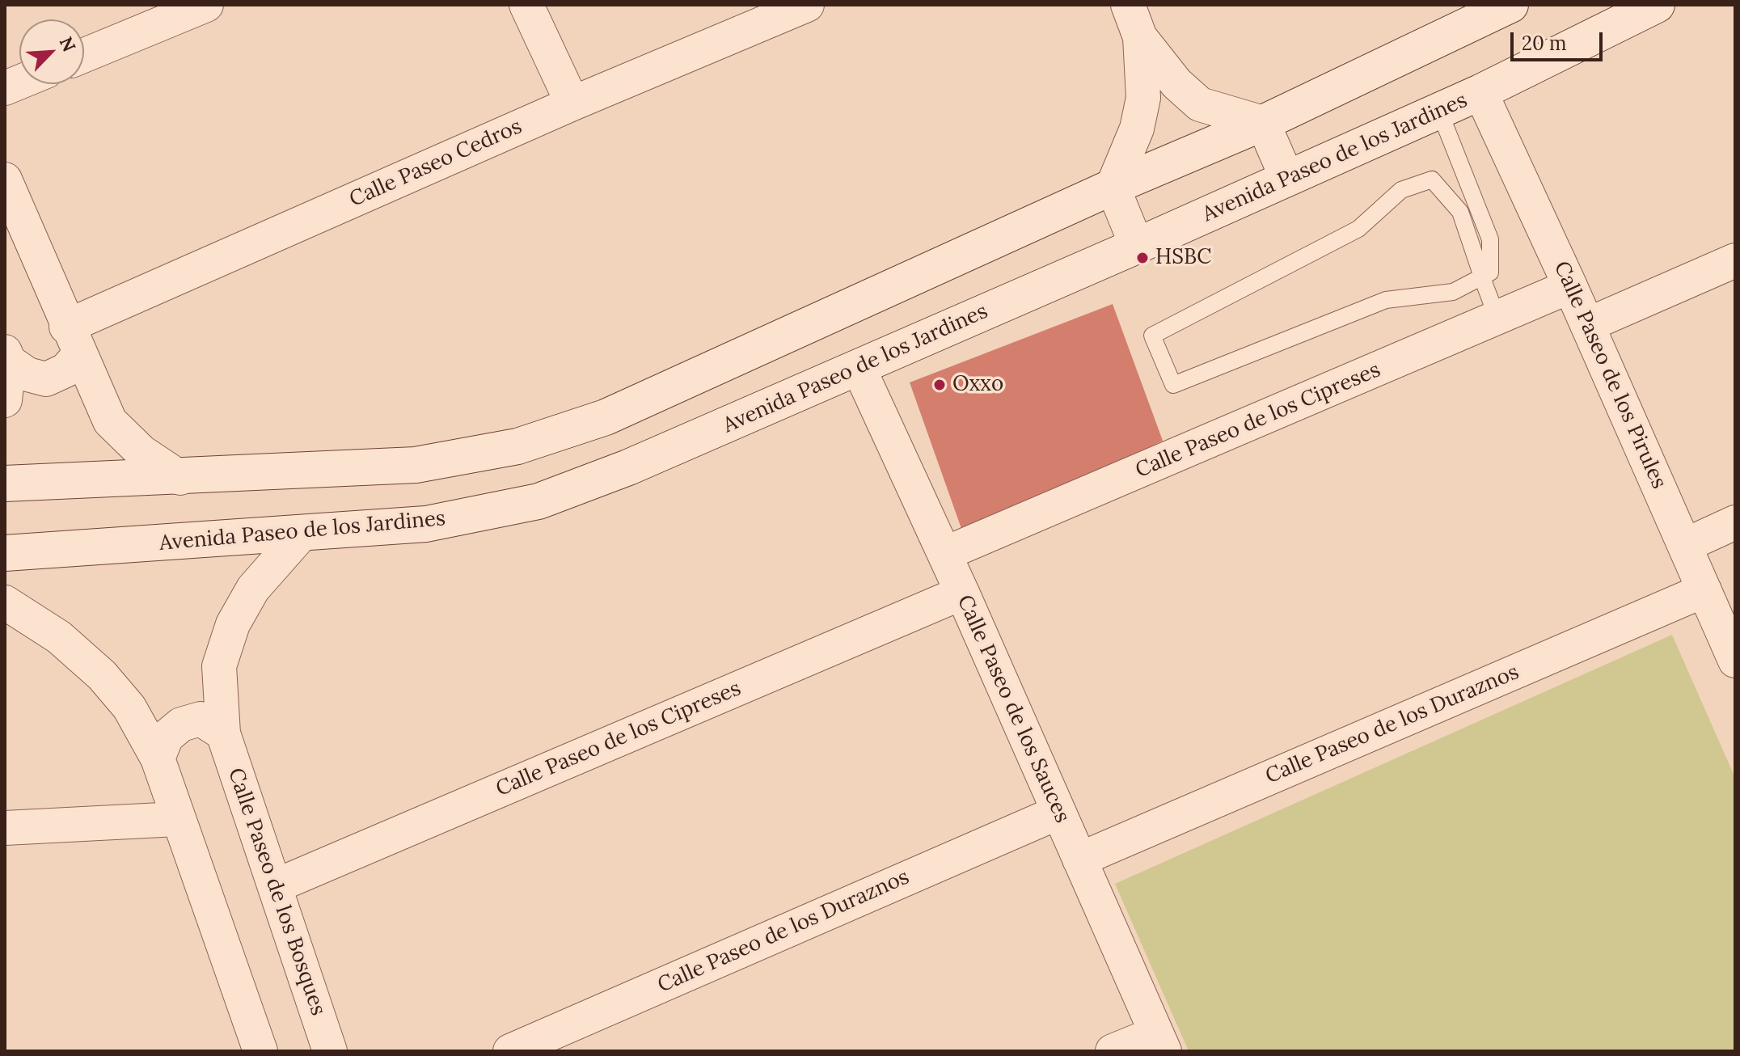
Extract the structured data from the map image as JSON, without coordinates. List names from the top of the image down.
{
  "streets": {
    "street": [
      "Avenida Paseo de los Jardines",
      "Calle Paseo Cedros",
      "Calle Paseo de los Pirules",
      "Calle Paseo de los Cipreses",
      "Calle Paseo de los Sauces",
      "Calle Paseo de los Duraznos",
      "Calle Paseo de los Bosques"
    ]
  },
  "crossings": [
    ["Avenida Paseo de los Jardines", "Calle Paseo de los Pirules"],
    ["Avenida Paseo de los Jardines", "Calle Paseo de los Sauces"],
    ["Avenida Paseo de los Jardines", "Calle Paseo de los Bosques"],
    ["Calle Paseo de los Pirules", "Calle Paseo de los Cipreses"],
    ["Calle Paseo de los Pirules", "Calle Paseo de los Duraznos"],
    ["Calle Paseo de los Cipreses", "Calle Paseo de los Sauces"],
    ["Calle Paseo de los Cipreses", "Calle Paseo de los Bosques"],
    ["Calle Paseo de los Sauces", "Calle Paseo de los Duraznos"]
  ],
  "places": ["HSBC", "Oxxo"],
  "scale_bar": "20 m",
  "north": "top right"
}
